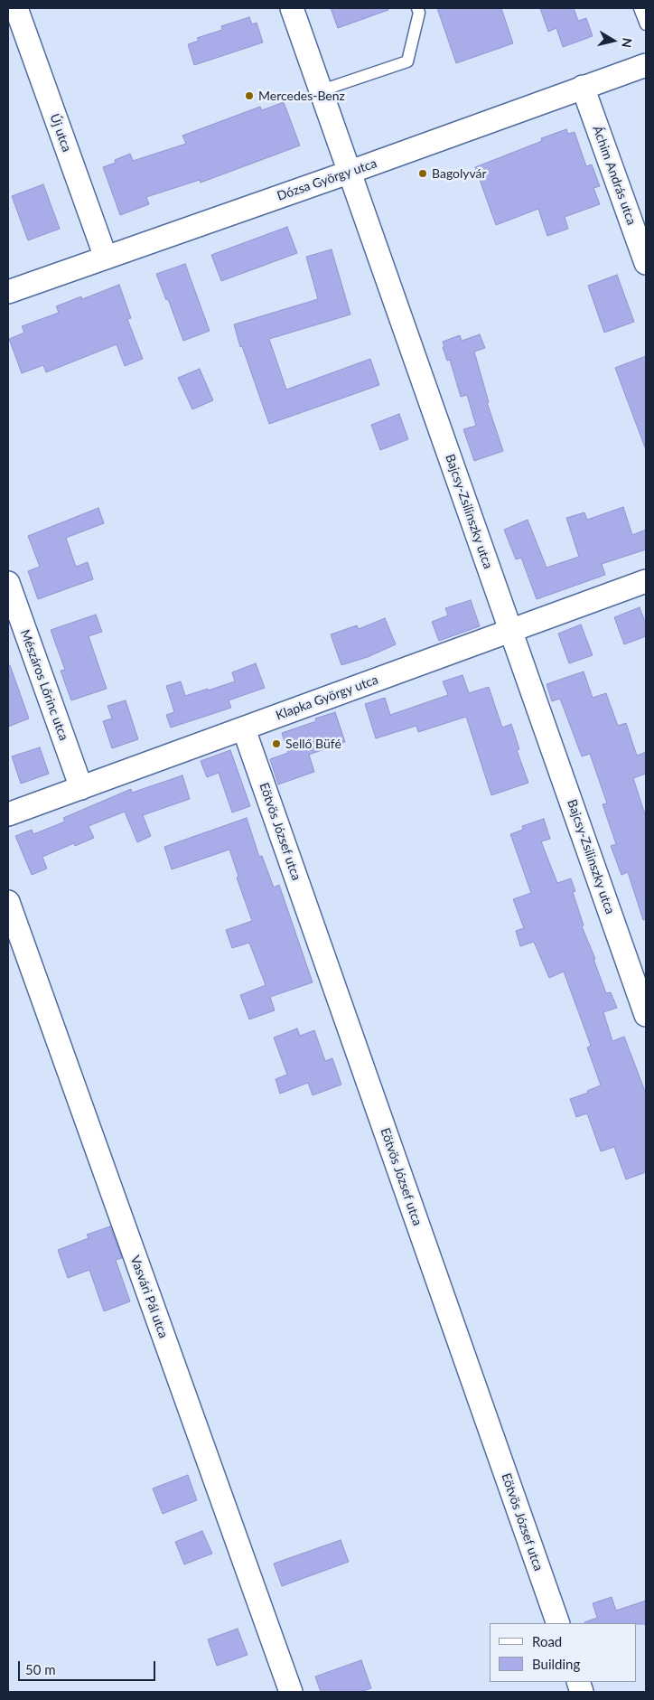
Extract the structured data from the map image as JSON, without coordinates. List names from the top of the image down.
{
  "streets": {
    "street": [
      "Új utca",
      "Áchim András utca",
      "Dózsa György utca",
      "Bajcsy-Zsilinszky utca",
      "Mészáros Lőrinc utca",
      "Klapka György utca",
      "Eötvös József utca",
      "Vasvári Pál utca"
    ]
  },
  "crossings": [
    ["Új utca", "Dózsa György utca"],
    ["Áchim András utca", "Dózsa György utca"],
    ["Dózsa György utca", "Bajcsy-Zsilinszky utca"],
    ["Bajcsy-Zsilinszky utca", "Klapka György utca"],
    ["Mészáros Lőrinc utca", "Klapka György utca"],
    ["Klapka György utca", "Eötvös József utca"]
  ],
  "places": ["Mercedes-Benz", "Bagolyvár", "Sellő Büfé"],
  "legend": ["Road", "Building"],
  "scale_bar": "50 m",
  "north": "right"
}
